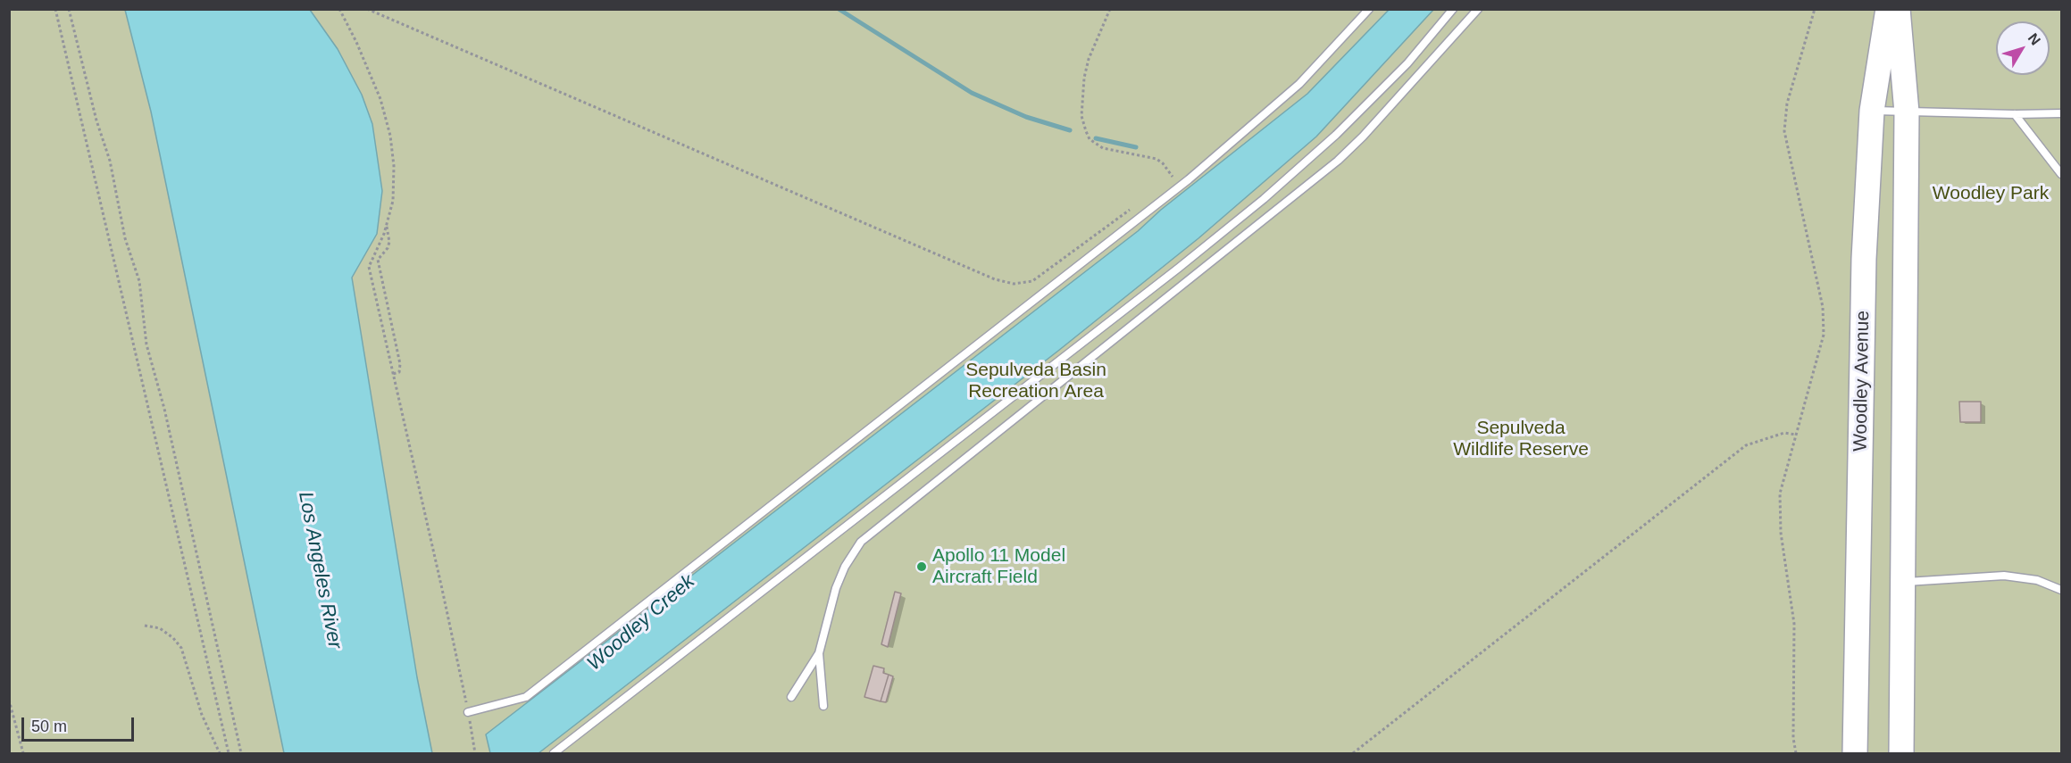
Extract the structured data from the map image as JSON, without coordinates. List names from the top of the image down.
{
  "streets": {
    "main road": ["Woodley Avenue"]
  },
  "water": ["Los Angeles River", "Woodley Creek"],
  "parks": ["Woodley Park", "Sepulveda Basin Recreation Area", "Sepulveda Wildlife Reserve"],
  "places": ["Apollo 11 Model Aircraft Field"],
  "scale_bar": "50 m",
  "north": "top right"
}
